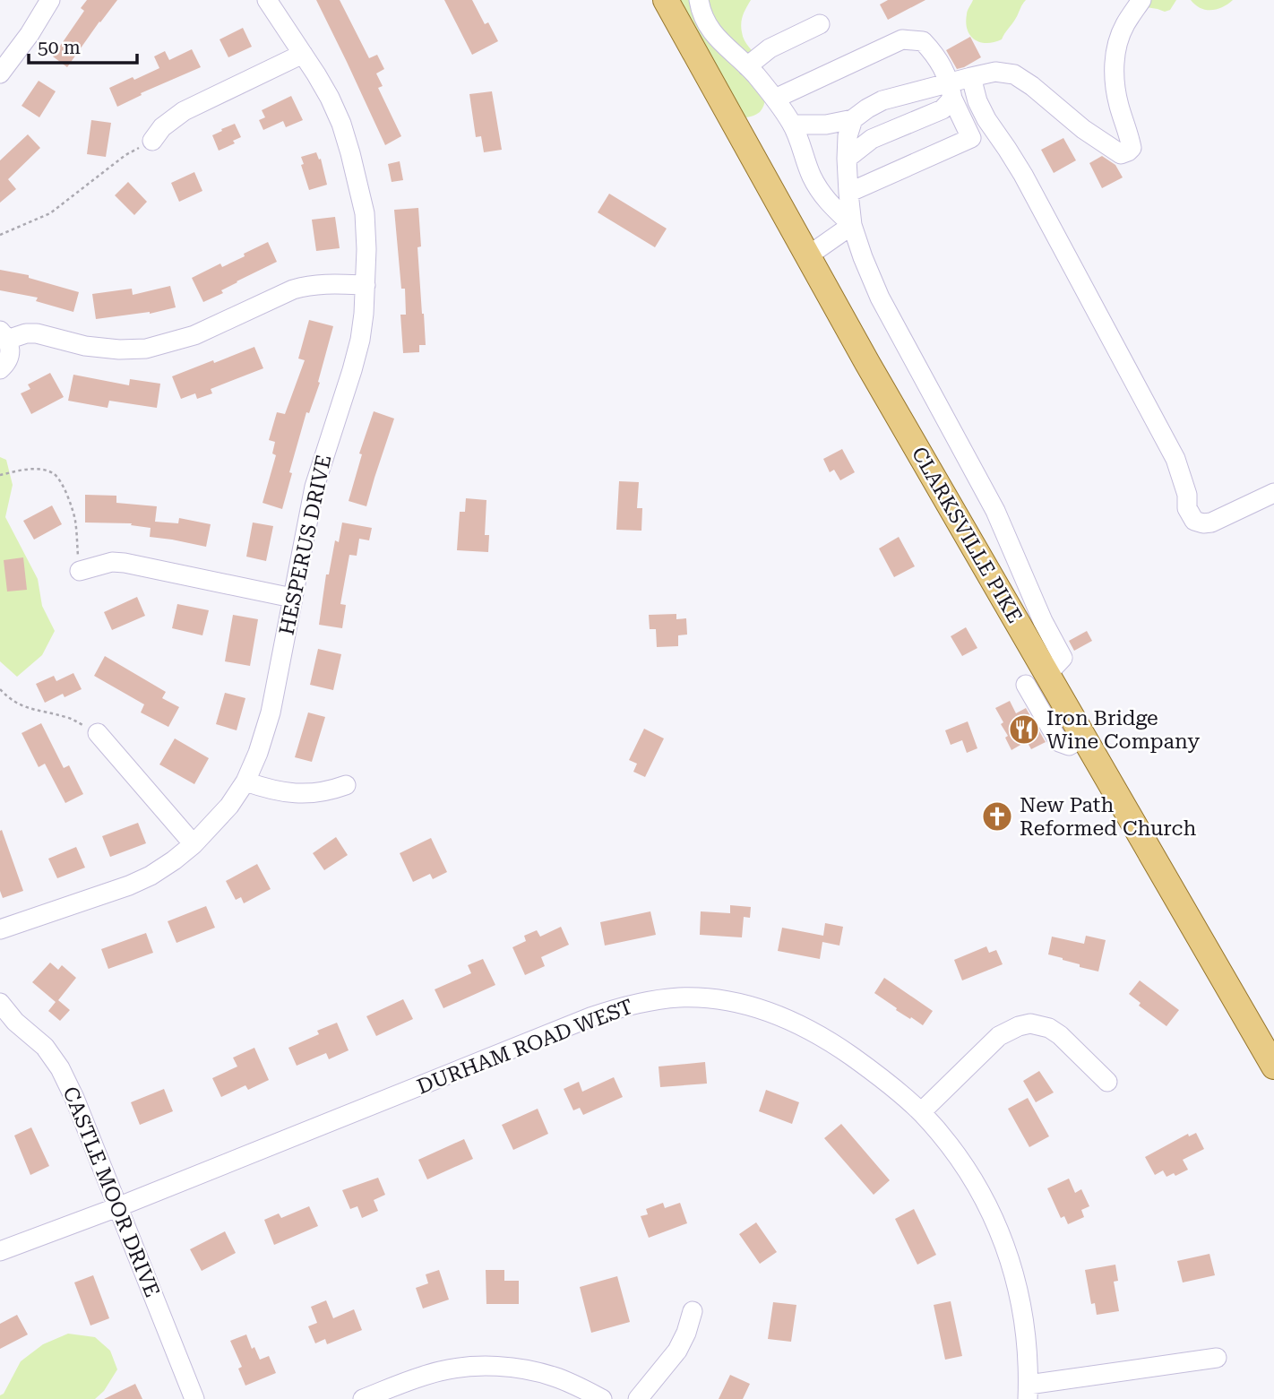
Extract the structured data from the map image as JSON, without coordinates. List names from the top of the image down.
{
  "streets": {
    "main road": ["CLARKSVILLE PIKE"],
    "street": ["HESPERUS DRIVE", "DURHAM ROAD WEST", "CASTLE MOOR DRIVE"]
  },
  "crossings": [
    ["DURHAM ROAD WEST", "CASTLE MOOR DRIVE"]
  ],
  "places": {
    "restaurant": ["Iron Bridge Wine Company"],
    "church": ["New Path Reformed Church"]
  },
  "scale_bar": "50 m"
}
